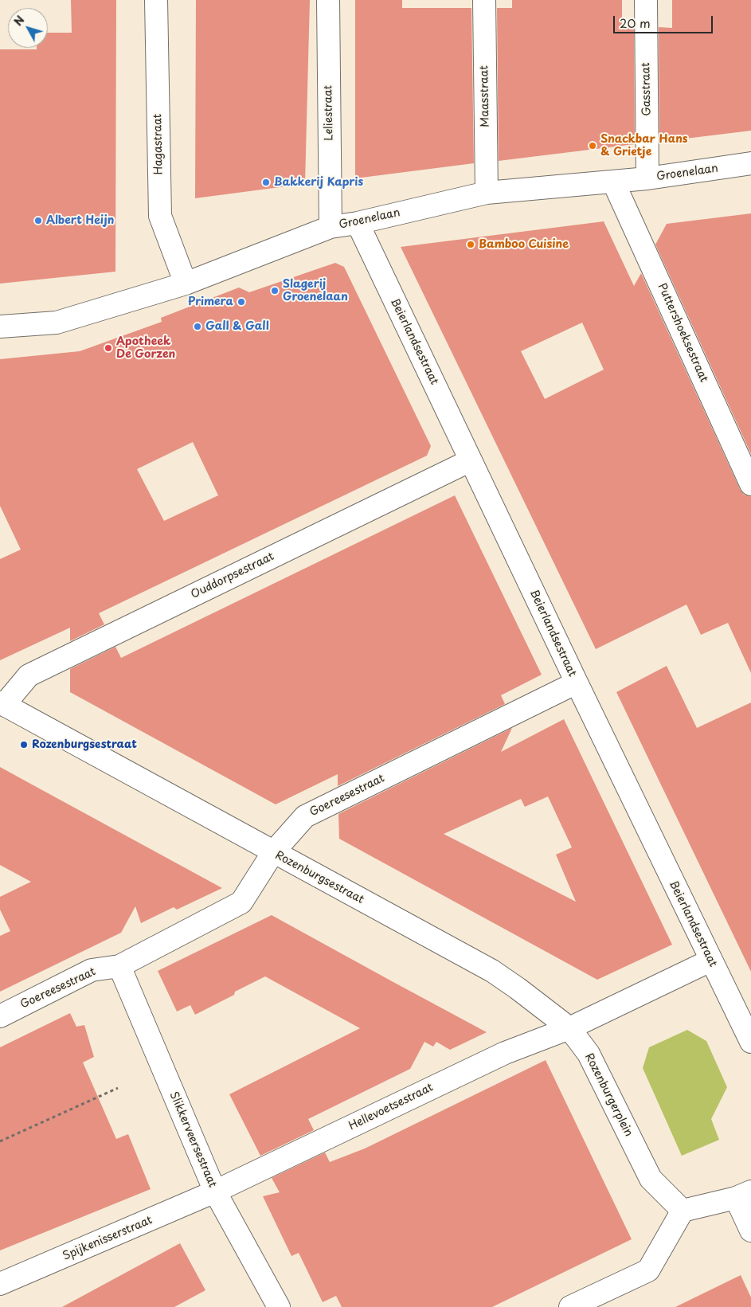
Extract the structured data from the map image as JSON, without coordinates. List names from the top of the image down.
{
  "streets": {
    "street": [
      "Gasstraat",
      "Maasstraat",
      "Leliestraat",
      "Hagastraat",
      "Groenelaan",
      "Puttershoeksestraat",
      "Beierlandsestraat",
      "Ouddorpsestraat",
      "Goereesestraat",
      "Rozenburgsestraat",
      "Rozenburgerplein",
      "Hellevoetsestraat",
      "Slikkerveersestraat",
      "Spijkenisserstraat"
    ]
  },
  "crossings": [
    ["Gasstraat", "Groenelaan"],
    ["Maasstraat", "Groenelaan"],
    ["Leliestraat", "Groenelaan"],
    ["Hagastraat", "Groenelaan"],
    ["Groenelaan", "Puttershoeksestraat"],
    ["Groenelaan", "Beierlandsestraat"],
    ["Beierlandsestraat", "Ouddorpsestraat"],
    ["Beierlandsestraat", "Goereesestraat"],
    ["Ouddorpsestraat", "Rozenburgsestraat"],
    ["Goereesestraat", "Rozenburgsestraat"],
    ["Goereesestraat", "Slikkerveersestraat"],
    ["Rozenburgsestraat", "Rozenburgerplein"],
    ["Rozenburgsestraat", "Hellevoetsestraat"],
    ["Rozenburgerplein", "Hellevoetsestraat"],
    ["Hellevoetsestraat", "Slikkerveersestraat"],
    ["Hellevoetsestraat", "Spijkenisserstraat"],
    ["Slikkerveersestraat", "Spijkenisserstraat"]
  ],
  "places": [
    "Snackbar Hans & Grietje",
    "Bakkerij Kapris",
    "Albert Heijn",
    "Bamboo Cuisine",
    "Slagerij Groenelaan",
    "Primera",
    "Gall & Gall",
    "Apotheek De Gorzen",
    "Rozenburgsestraat"
  ],
  "scale_bar": "20 m",
  "north": "top left"
}
